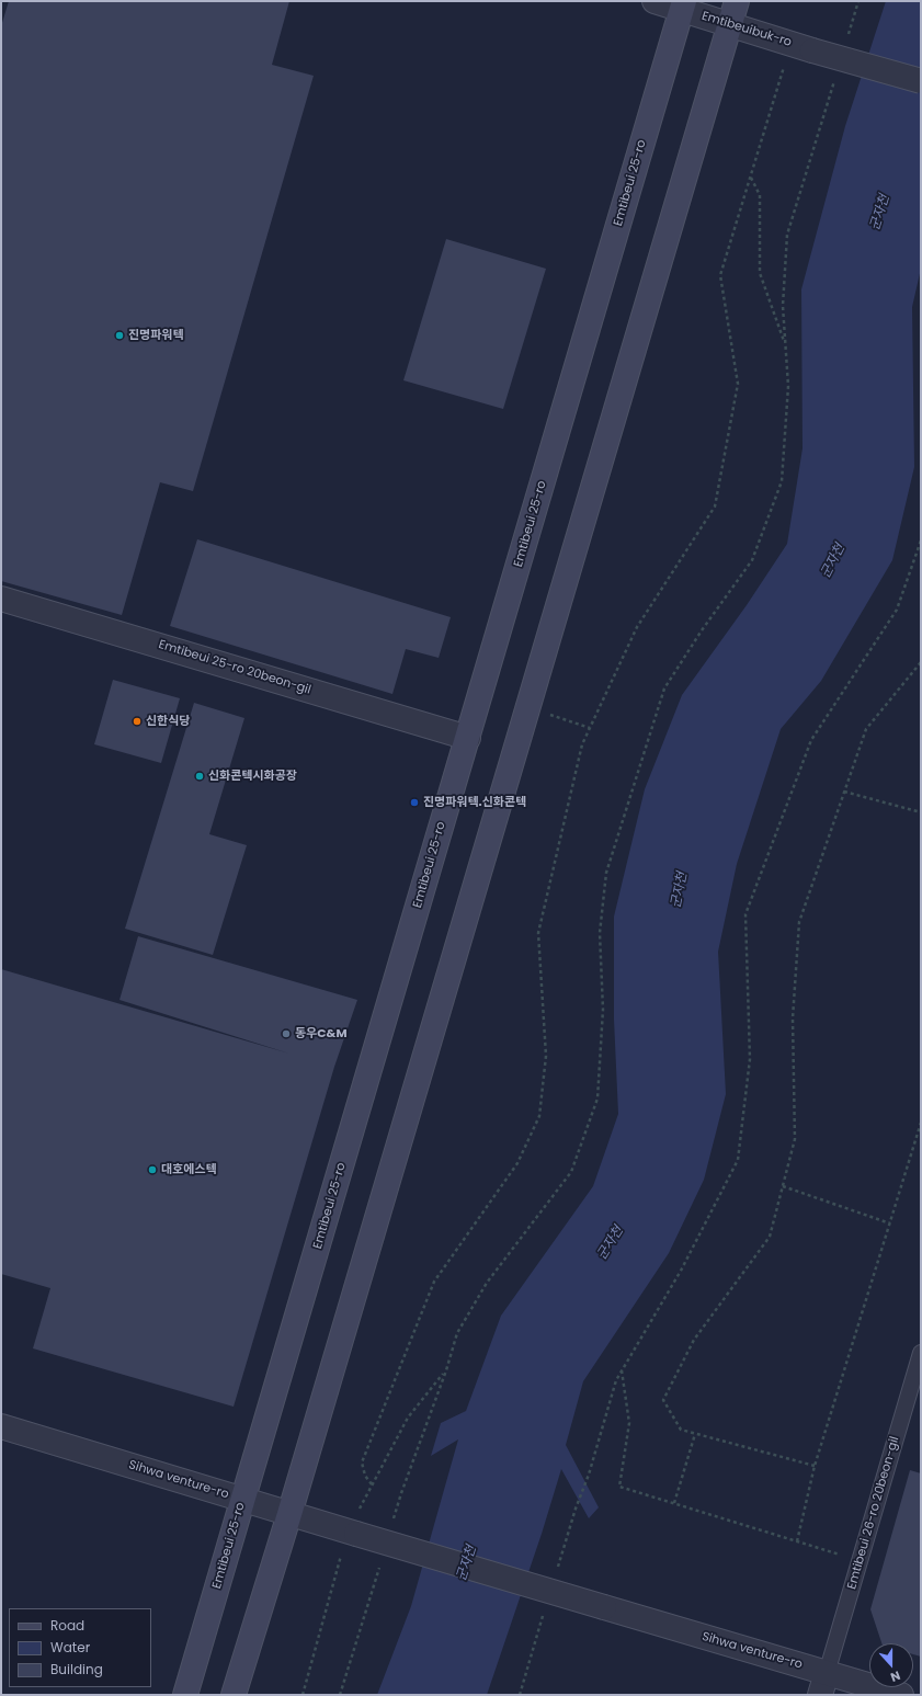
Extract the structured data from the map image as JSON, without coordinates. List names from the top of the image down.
{
  "streets": {
    "main road": ["Emtibeui 25-ro"],
    "street": ["Emtibeuibuk-ro", "Emtibeui 25-ro 20beon-gil", "Sihwa venture-ro"],
    "lane": ["Emtibeui 26-ro 20beon-gil"]
  },
  "crossings": [
    ["Emtibeuibuk-ro", "Emtibeui 25-ro"],
    ["Emtibeui 25-ro", "Emtibeui 25-ro 20beon-gil"],
    ["Emtibeui 25-ro", "Sihwa venture-ro"],
    ["Sihwa venture-ro", "Emtibeui 26-ro 20beon-gil"]
  ],
  "water": ["군자천"],
  "places": [
    "진명파워텍",
    "신한식당",
    "신화콘텍시화공장",
    "진명파워텍.신화콘텍",
    "동우C&M",
    "대호에스텍"
  ],
  "legend": ["Road", "Water", "Building"],
  "north": "bottom"
}
